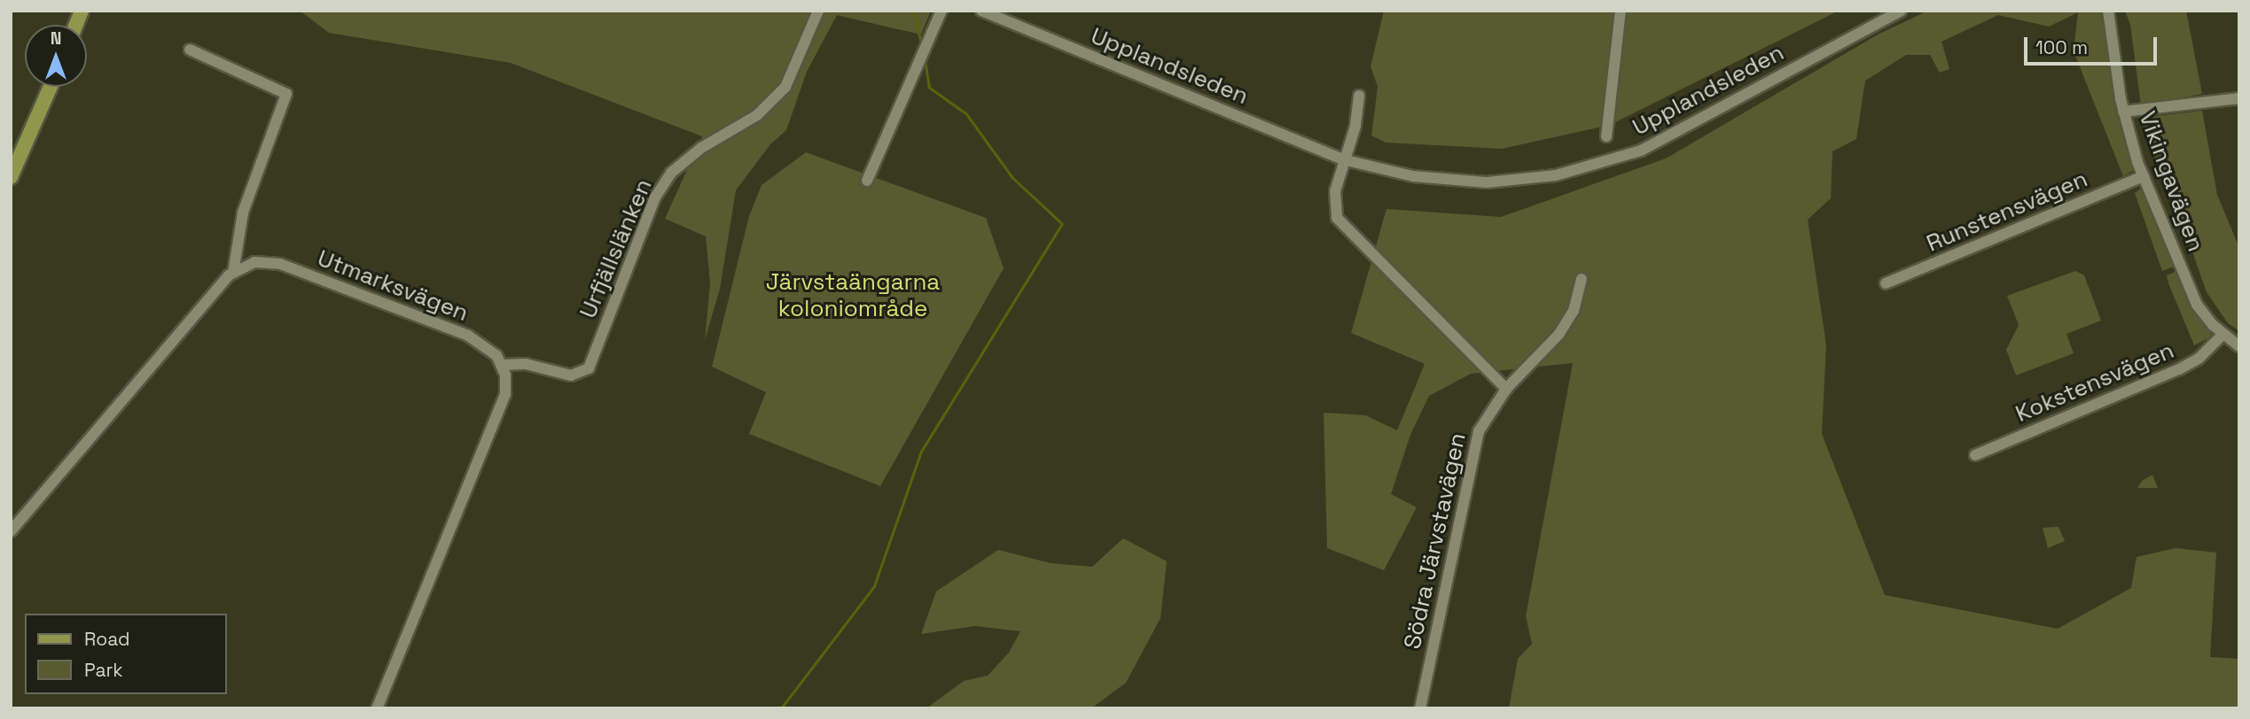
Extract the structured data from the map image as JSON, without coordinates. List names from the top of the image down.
{
  "streets": {
    "street": [
      "Upplandsleden",
      "Vikingavägen",
      "Runstensvägen",
      "Urfjällslänken",
      "Utmarksvägen",
      "Kokstensvägen",
      "Södra Järvstavägen"
    ]
  },
  "crossings": [
    ["Vikingavägen", "Runstensvägen"],
    ["Vikingavägen", "Kokstensvägen"],
    ["Urfjällslänken", "Utmarksvägen"]
  ],
  "parks": ["Järvstaängarna koloniområde"],
  "legend": ["Road", "Park"],
  "scale_bar": "100 m",
  "north": "top"
}
